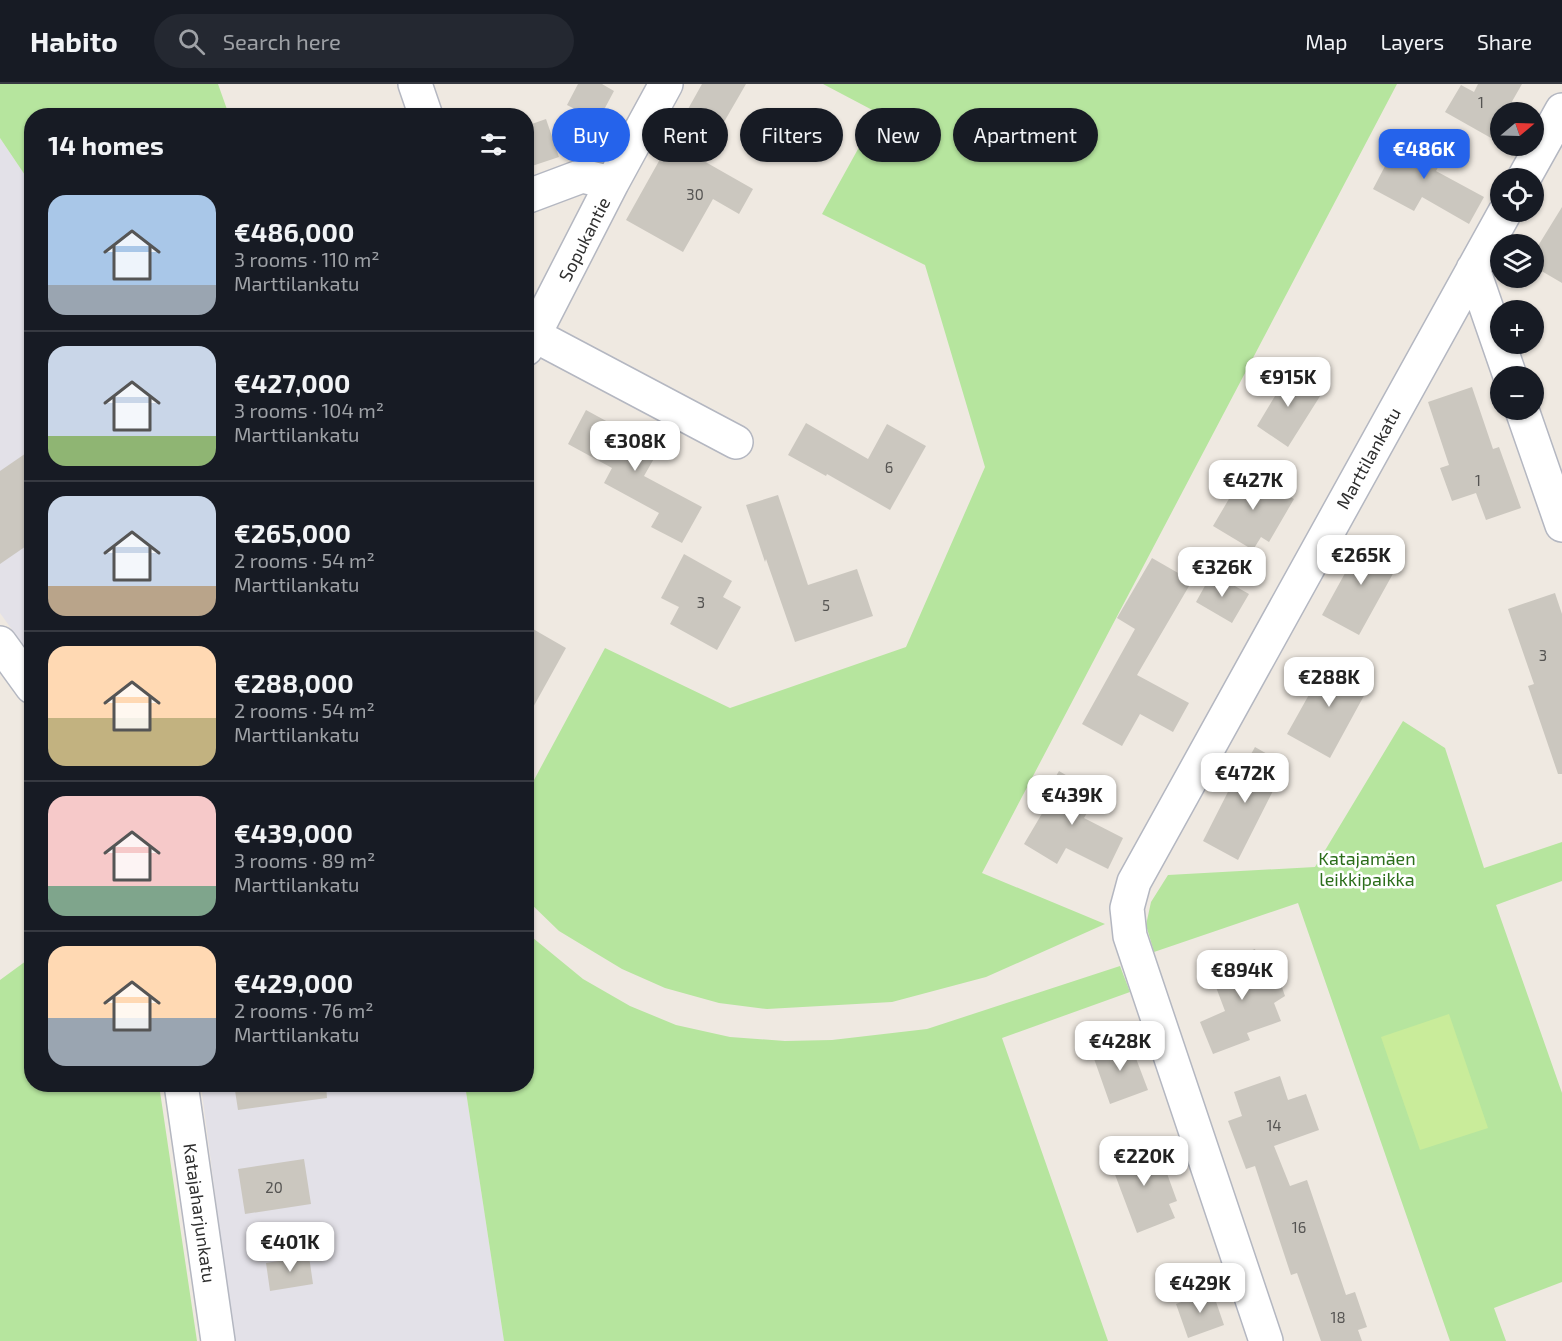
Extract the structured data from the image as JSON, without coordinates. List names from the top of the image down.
{
  "streets": {
    "street": ["Sopukantie", "Marttilankatu", "Katajaharjunkatu"]
  },
  "parks": ["Katajamäen leikkipaikka"],
  "house_numbers": [
    "1",
    "30",
    "6",
    "1",
    "3",
    "5",
    "3",
    "14",
    "20",
    "16",
    "18"
  ],
  "north": "right",
  "page": {
    "header": "Habito",
    "search": "Search here",
    "nav": ["Map", "Layers", "Share"],
    "map_buttons": ["+", "−"],
    "chip": [
      "Buy",
      "Rent",
      "Filters",
      "New",
      "Apartment"
    ],
    "heading": "14 homes",
    "price": [
      "€486K",
      "€915K",
      "€308K",
      "€427K",
      "€265K",
      "€326K",
      "€288K",
      "€472K",
      "€439K",
      "€894K",
      "€428K",
      "€220K",
      "€401K",
      "€429K"
    ],
    "list": [
      {
        "name": "€486,000",
        "note": "3 rooms · 110 m² · Marttilankatu"
      },
      {
        "name": "€427,000",
        "note": "3 rooms · 104 m² · Marttilankatu"
      },
      {
        "name": "€265,000",
        "note": "2 rooms · 54 m² · Marttilankatu"
      },
      {
        "name": "€288,000",
        "note": "2 rooms · 54 m² · Marttilankatu"
      },
      {
        "name": "€439,000",
        "note": "3 rooms · 89 m² · Marttilankatu"
      },
      {
        "name": "€429,000",
        "note": "2 rooms · 76 m² · Marttilankatu"
      }
    ]
  }
}
